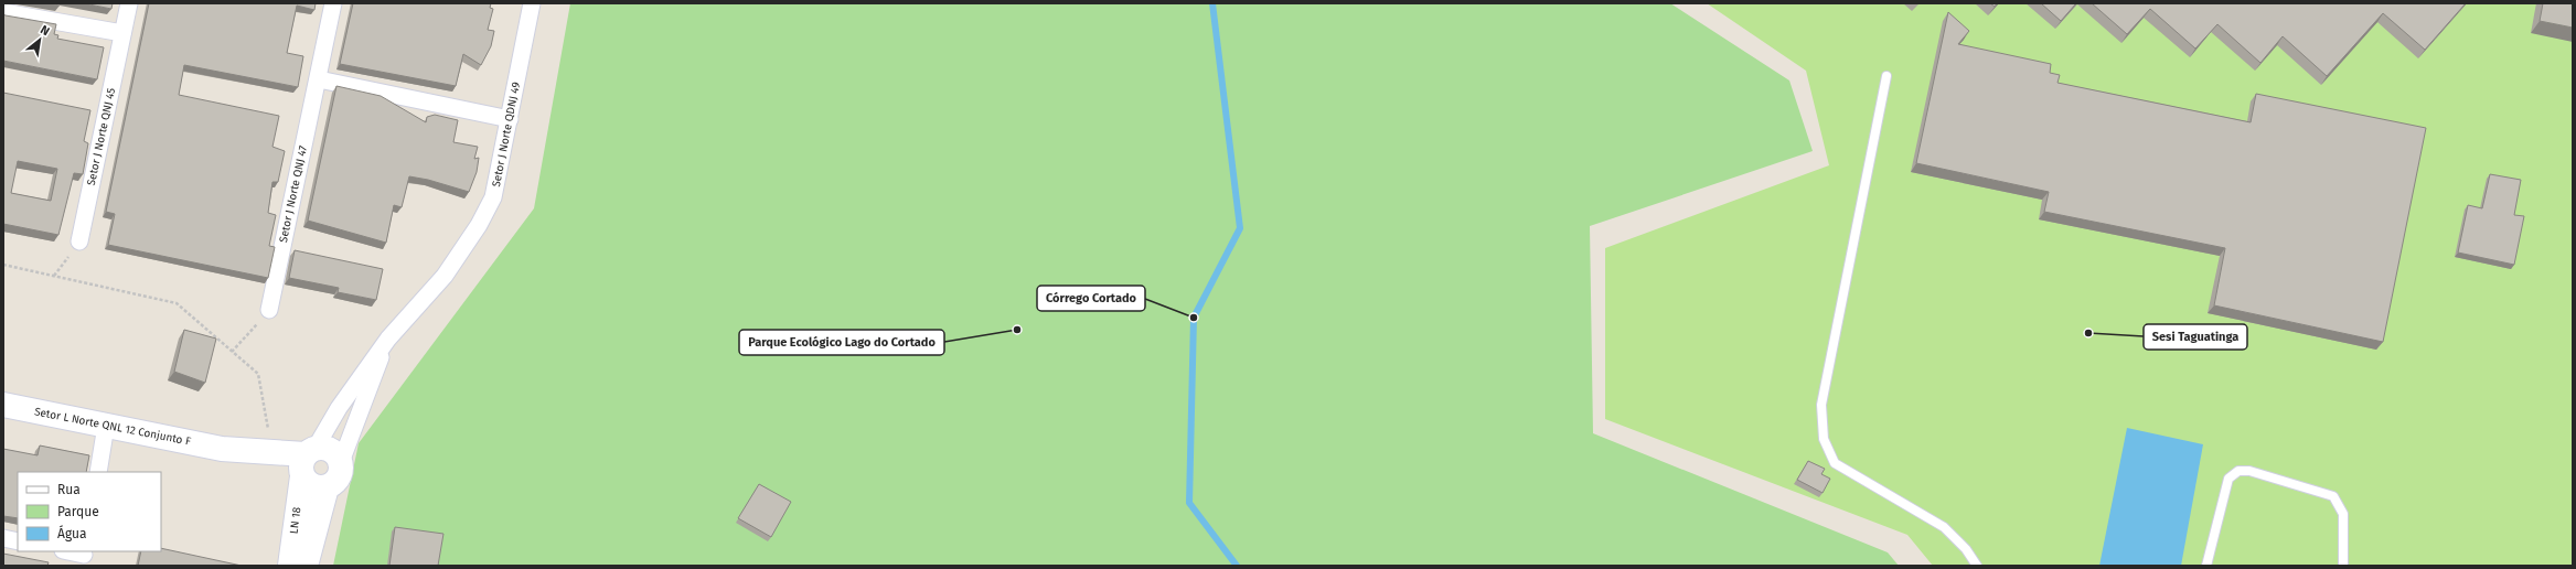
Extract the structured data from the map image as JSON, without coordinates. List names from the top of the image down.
{
  "streets": {
    "street": [
      "Setor J Norte QDNJ 49",
      "Setor J Norte QNJ 45",
      "Setor J Norte QNJ 47",
      "Setor L Norte QNL 12 Conjunto F",
      "LN 18"
    ]
  },
  "places": ["Córrego Cortado", "Parque Ecológico Lago do Cortado", "Sesi Taguatinga"],
  "legend": ["Rua", "Parque", "Água"],
  "north": "top right"
}
